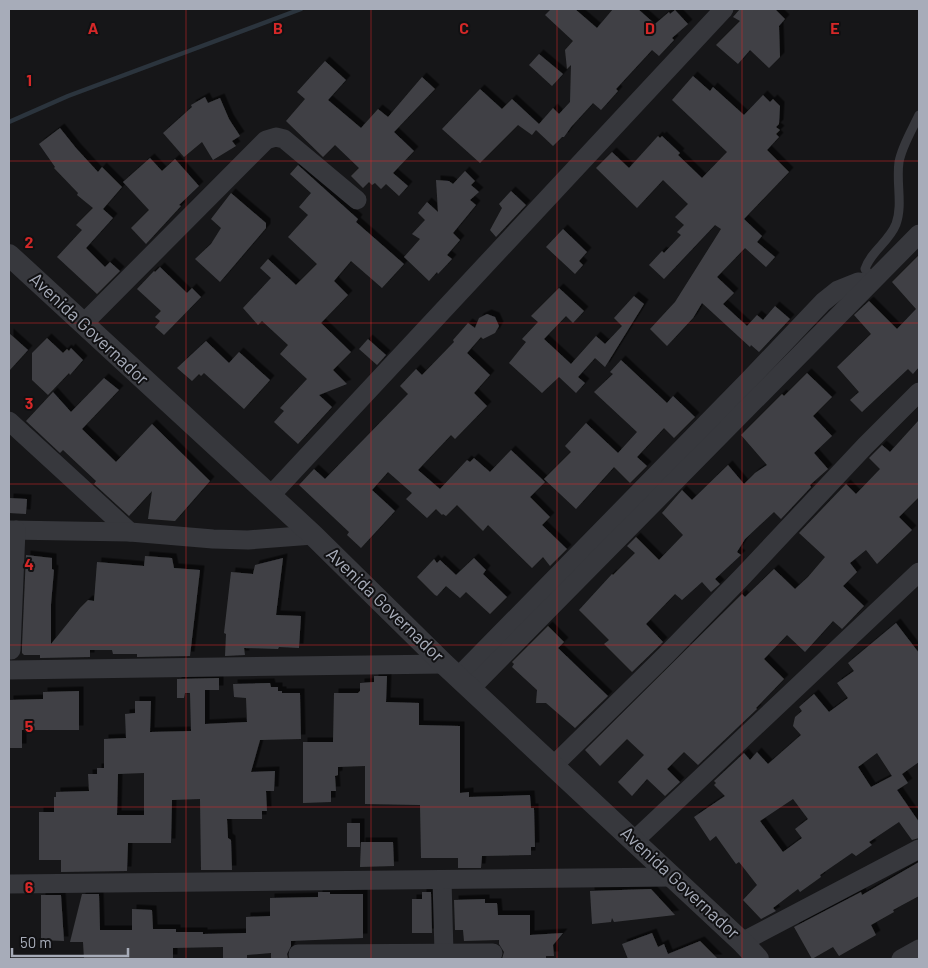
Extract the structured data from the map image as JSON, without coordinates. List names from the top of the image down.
{
  "streets": {
    "street": ["Avenida Governador"]
  },
  "scale_bar": "50 m",
  "grid": {
    "columns": [
      "A",
      "B",
      "C",
      "D",
      "E"
    ],
    "rows": [
      "1",
      "2",
      "3",
      "4",
      "5",
      "6"
    ]
  }
}
